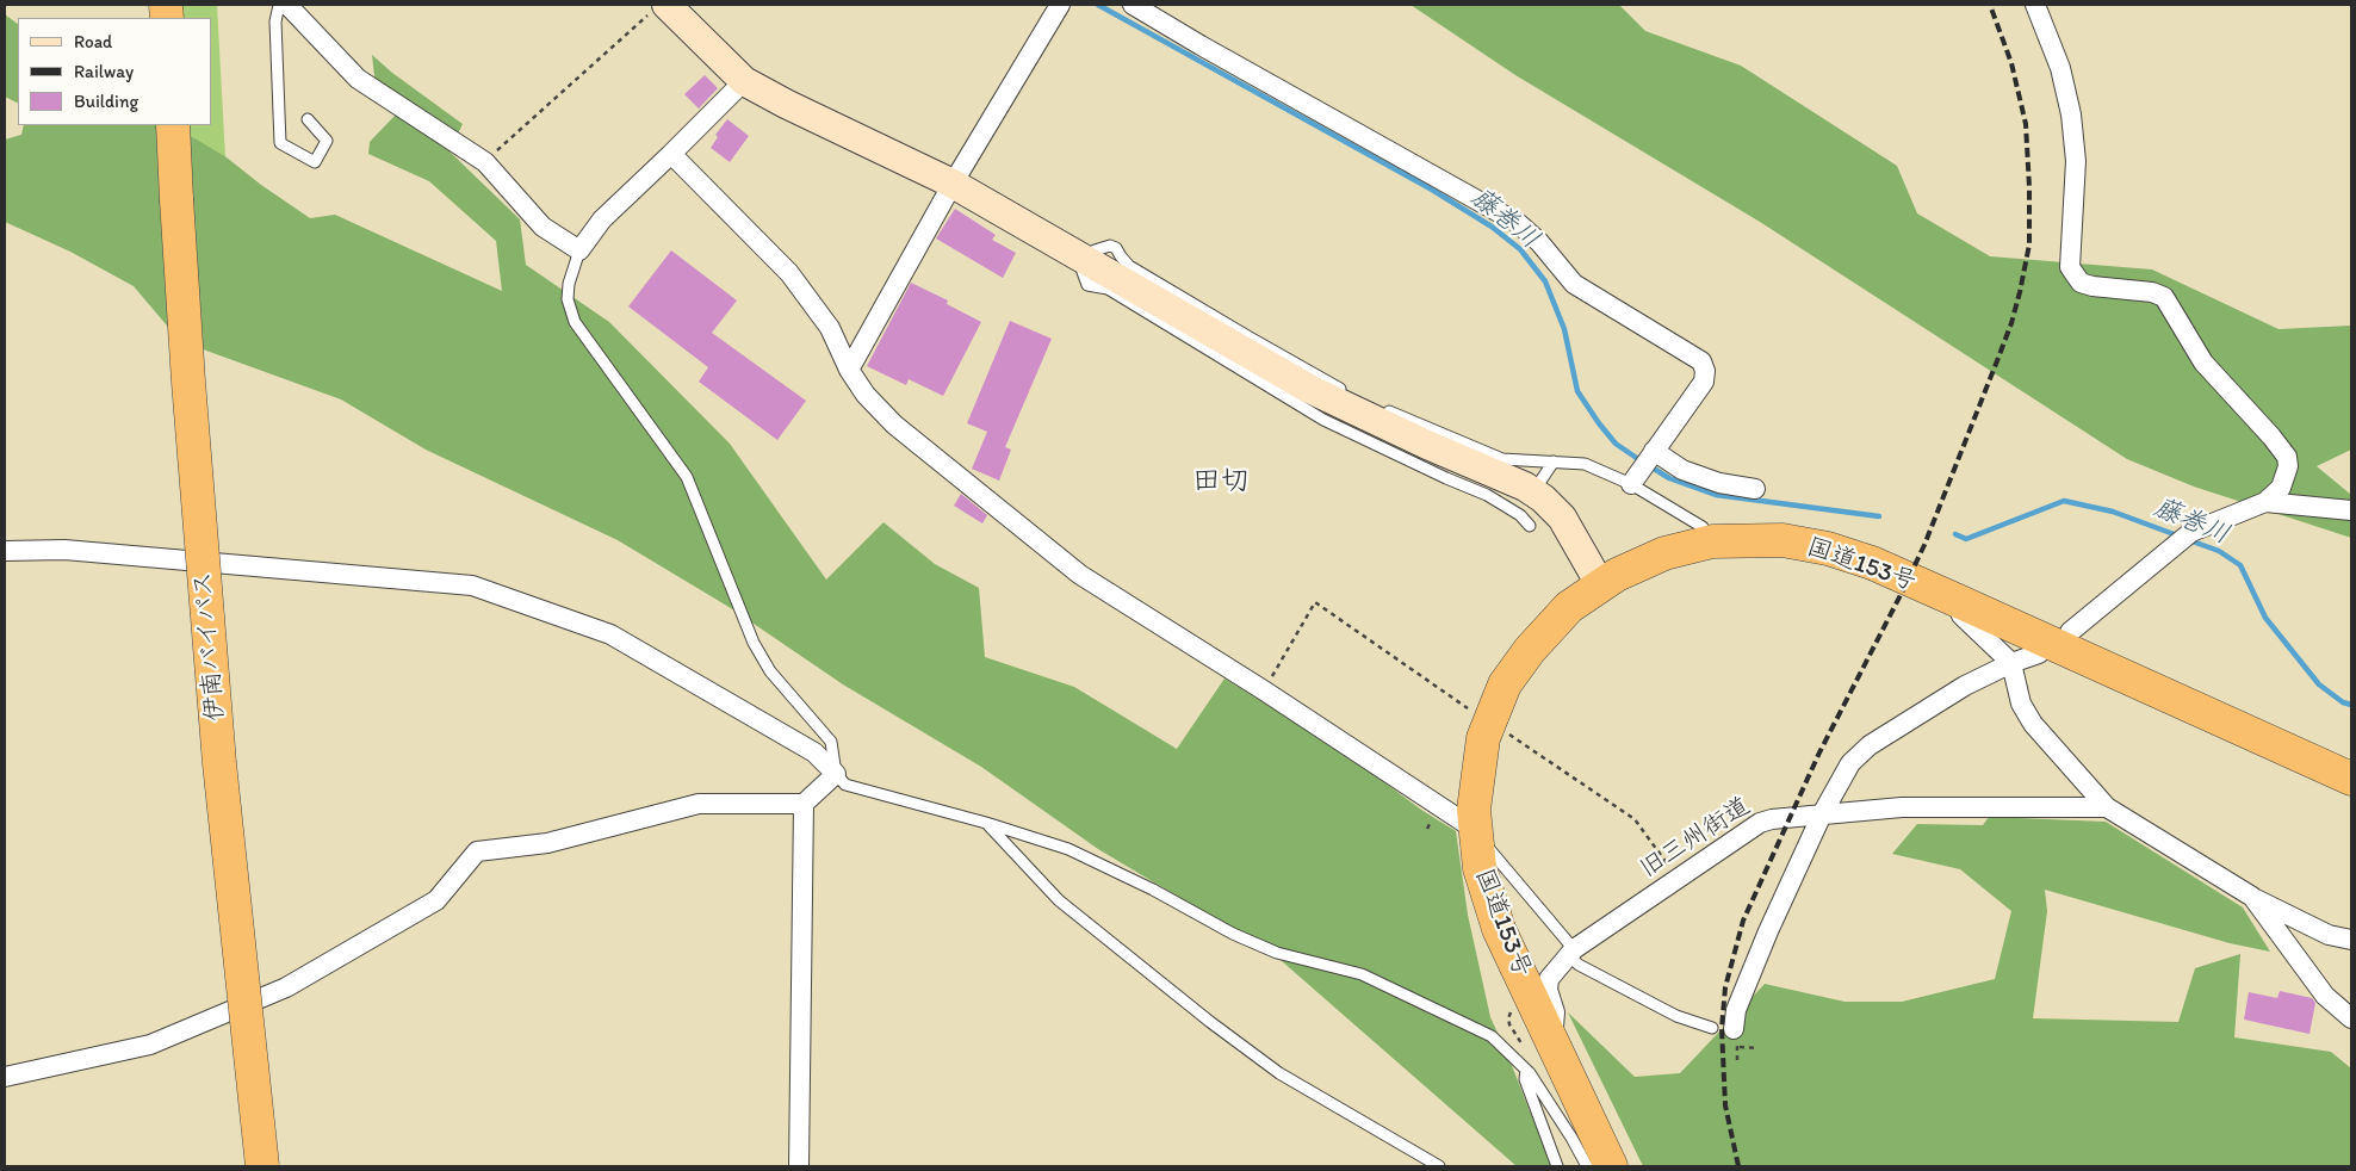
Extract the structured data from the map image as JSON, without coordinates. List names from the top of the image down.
{
  "streets": {
    "highway": ["国道153号", "伊南バイパス"],
    "street": ["旧三州街道"]
  },
  "crossings": [
    ["国道153号", "旧三州街道"]
  ],
  "districts": ["田切"],
  "water": ["藤巻川"],
  "legend": ["Road", "Railway", "Building"]
}
